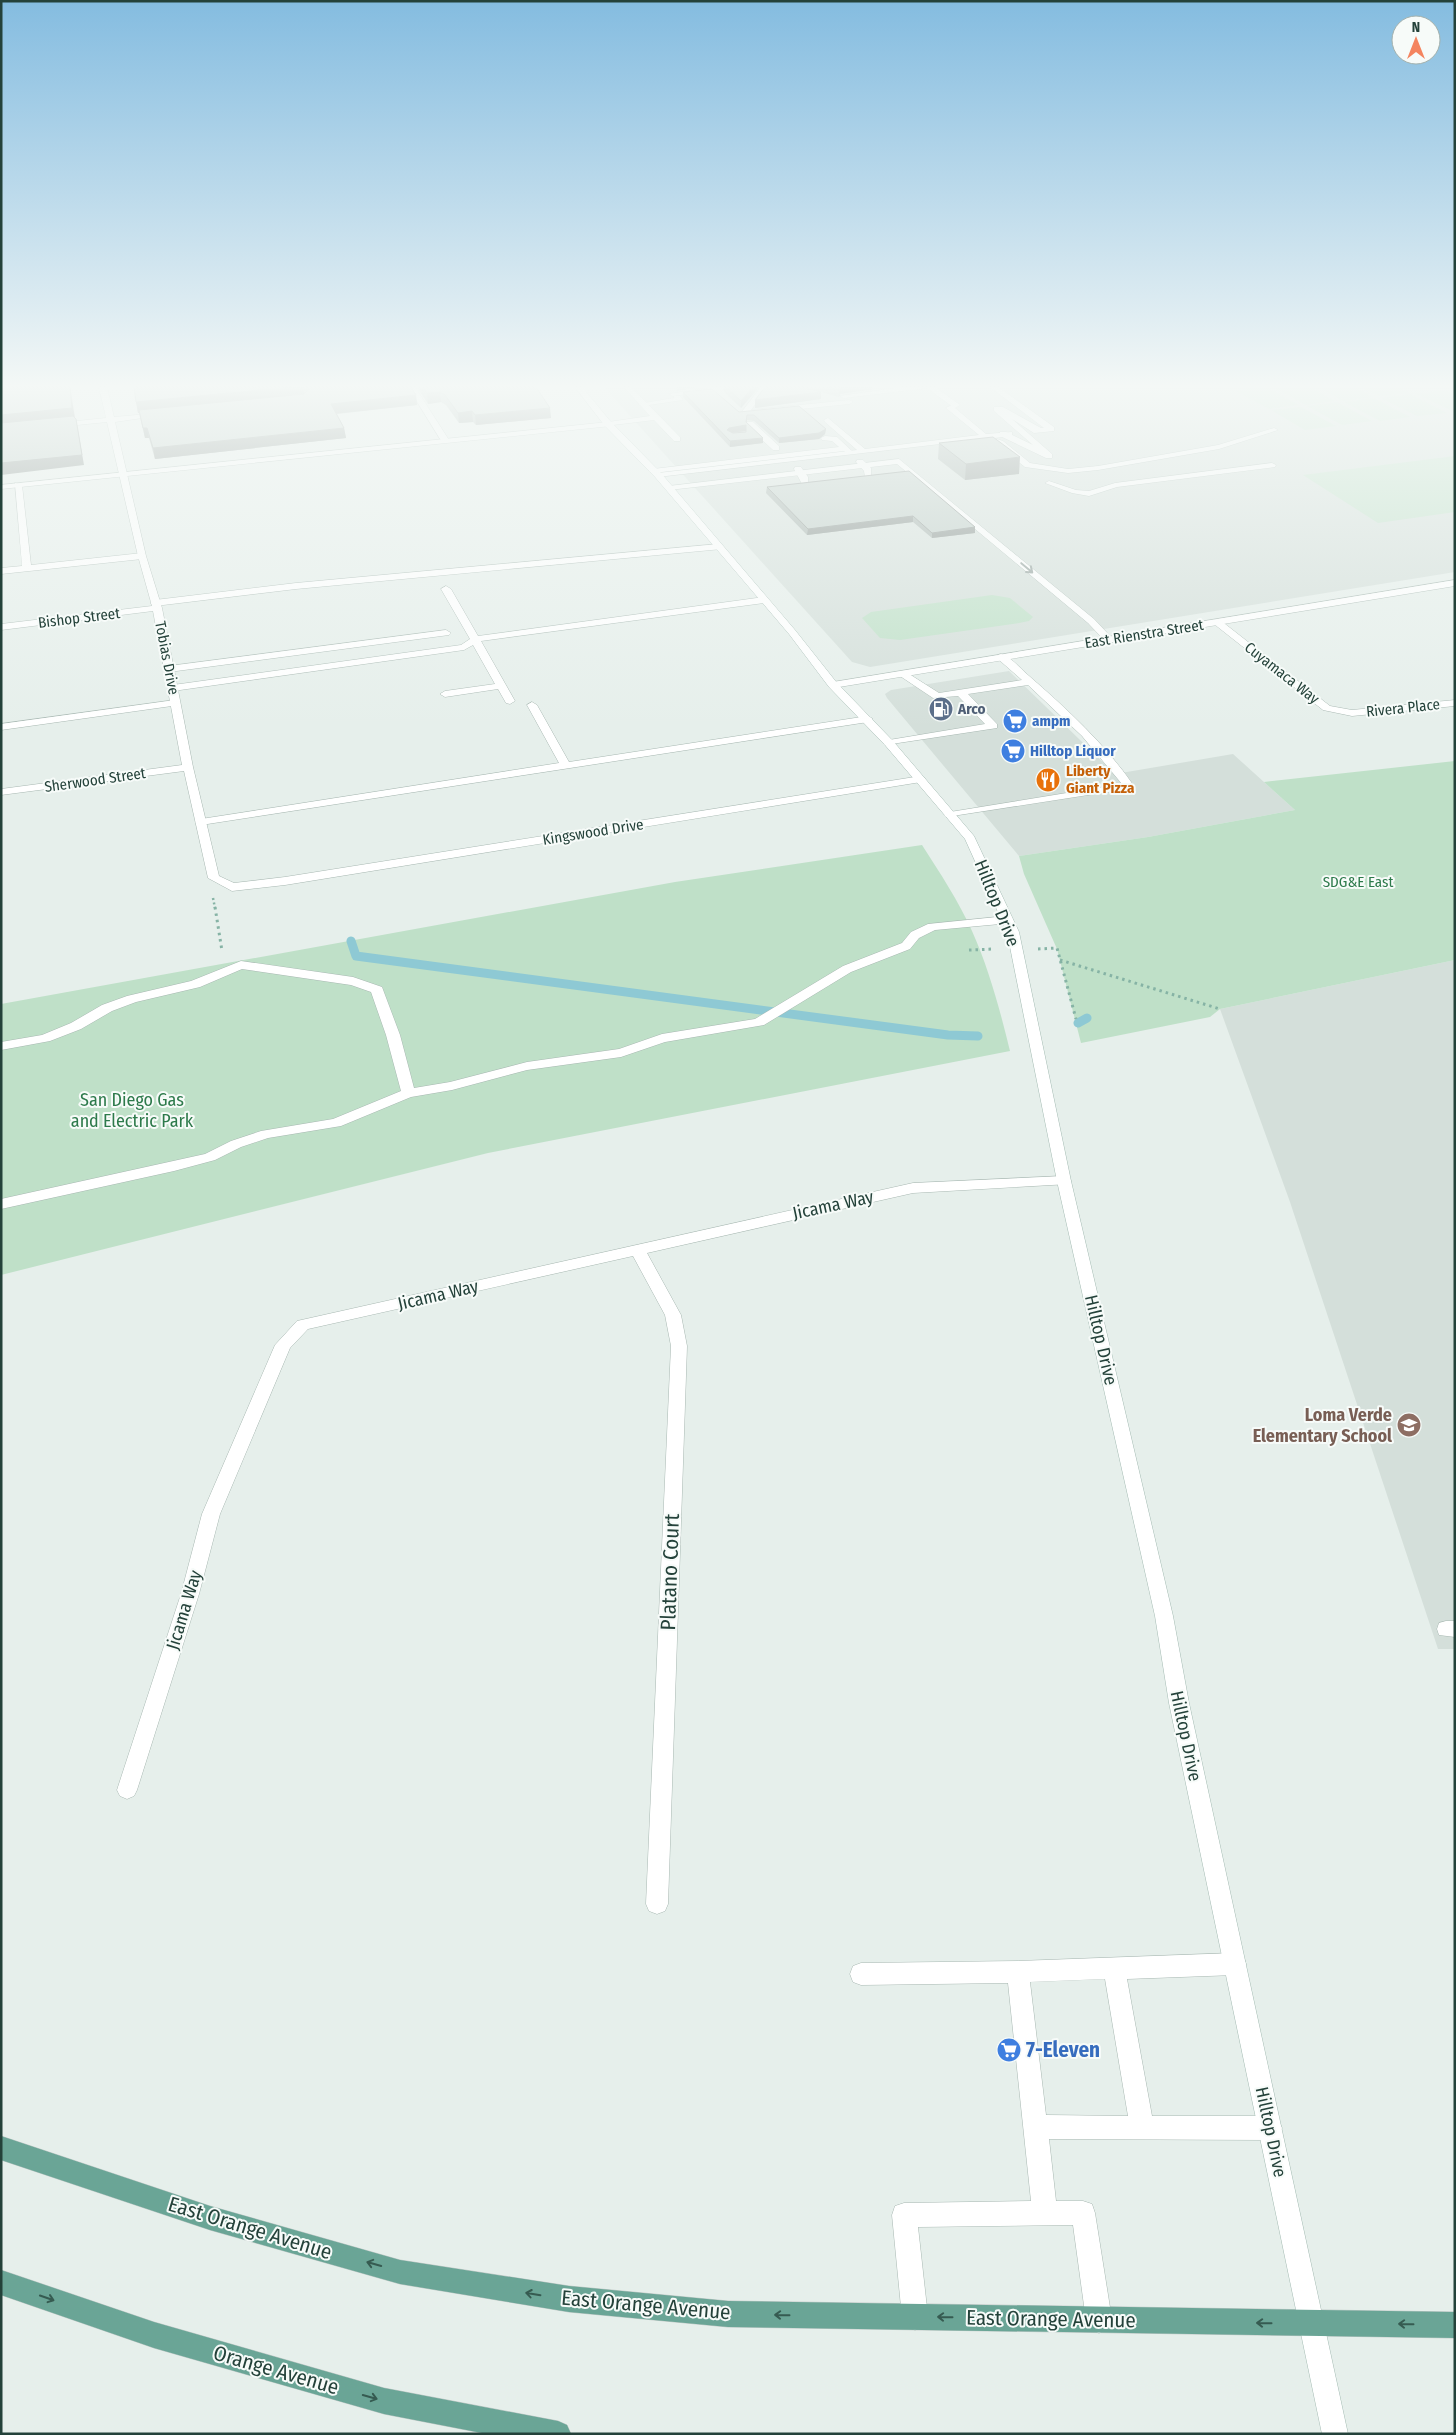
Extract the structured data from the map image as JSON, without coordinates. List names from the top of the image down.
{
  "streets": {
    "main road": ["East Orange Avenue", "Orange Avenue"],
    "street": [
      "Bishop Street",
      "East Rienstra Street",
      "Tobias Drive",
      "Cuyamaca Way",
      "Rivera Place",
      "Sherwood Street",
      "Kingswood Drive",
      "Hilltop Drive",
      "Jicama Way",
      "Platano Court"
    ]
  },
  "crossings": [
    ["Bishop Street", "Tobias Drive"],
    ["Bishop Street", "Hilltop Drive"],
    ["East Rienstra Street", "Cuyamaca Way"],
    ["East Rienstra Street", "Hilltop Drive"],
    ["Tobias Drive", "Sherwood Street"],
    ["Tobias Drive", "Kingswood Drive"],
    ["Cuyamaca Way", "Rivera Place"],
    ["Kingswood Drive", "Hilltop Drive"],
    ["Hilltop Drive", "Jicama Way"],
    ["Hilltop Drive", "East Orange Avenue"],
    ["Jicama Way", "Platano Court"]
  ],
  "one_way": ["East Orange Avenue", "Orange Avenue"],
  "parks": ["SDG&E East", "San Diego Gas and Electric Park"],
  "places": {
    "fuel station": ["Arco"],
    "supermarket": ["ampm", "Hilltop Liquor", "7-Eleven"],
    "restaurant": ["Liberty Giant Pizza"],
    "school or university": ["Loma Verde Elementary School"]
  },
  "north": "top"
}
